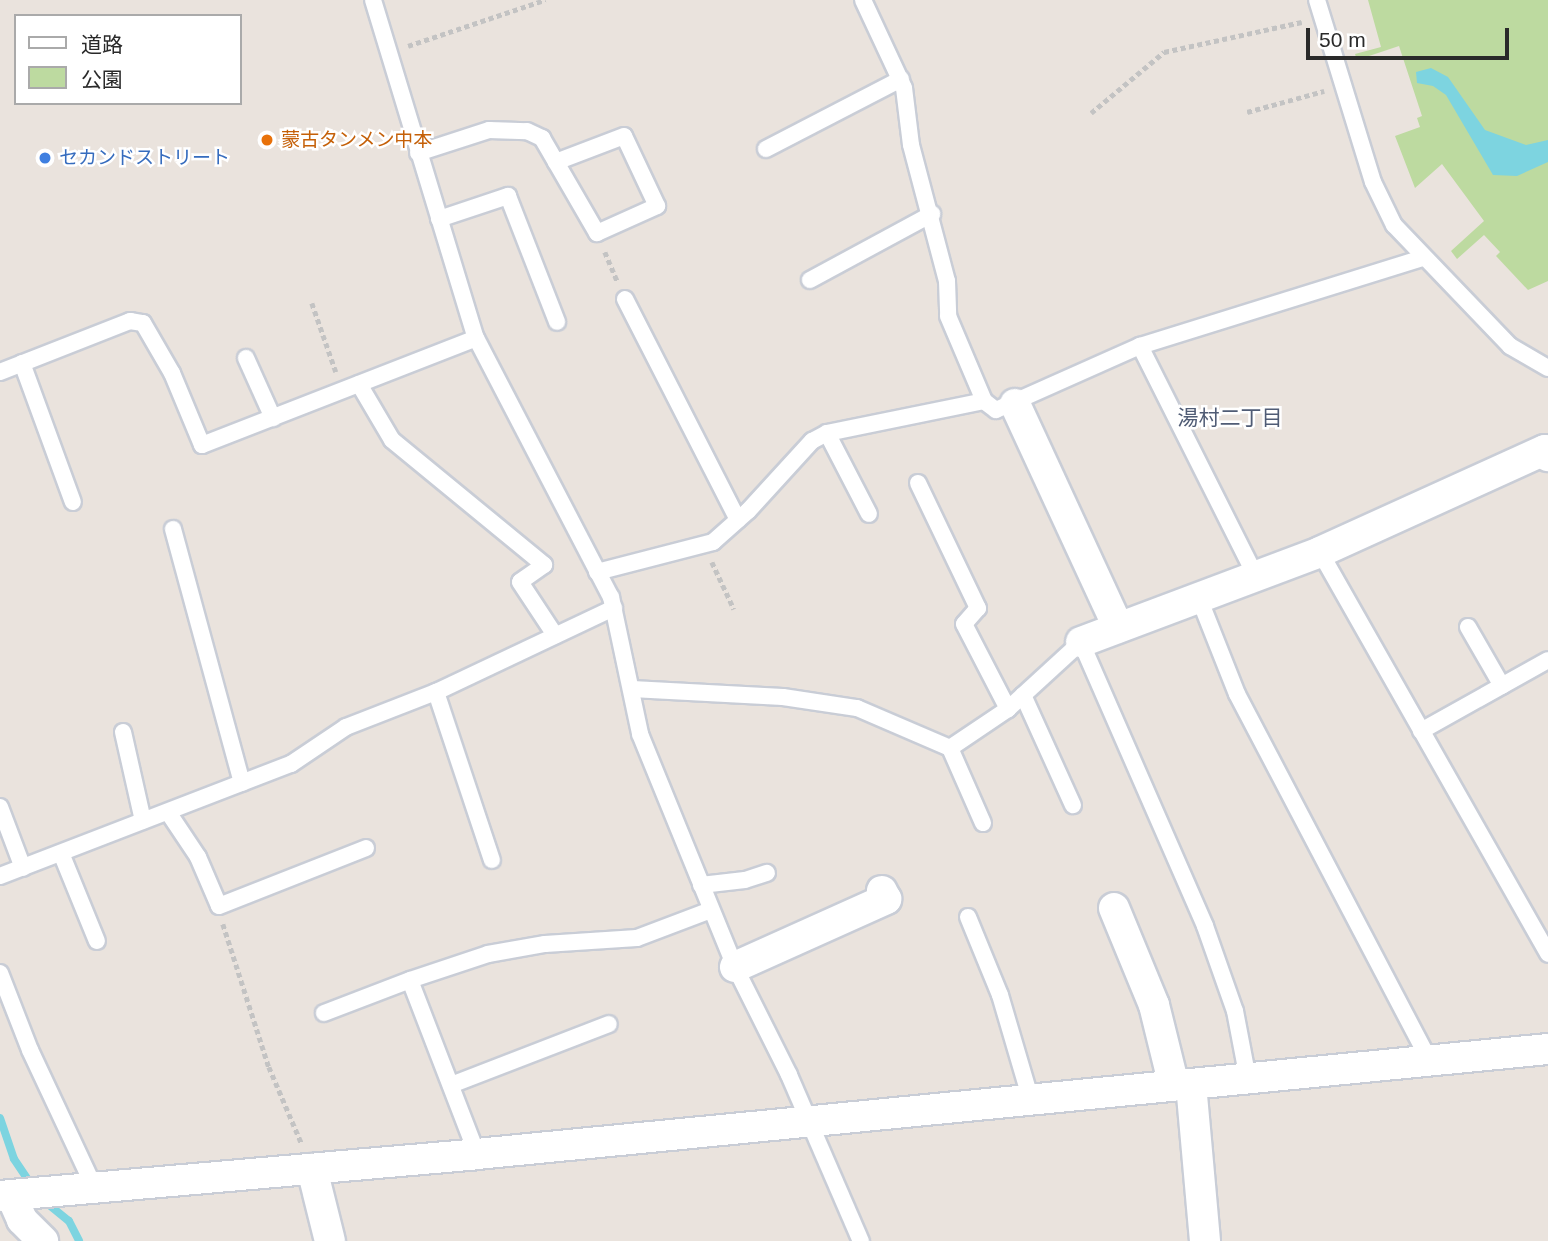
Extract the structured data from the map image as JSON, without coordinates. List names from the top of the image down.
{
  "districts": ["湯村二丁目"],
  "places": ["蒙古タンメン中本", "セカンドストリート"],
  "legend": ["道路", "公園"],
  "scale_bar": "50 m"
}
